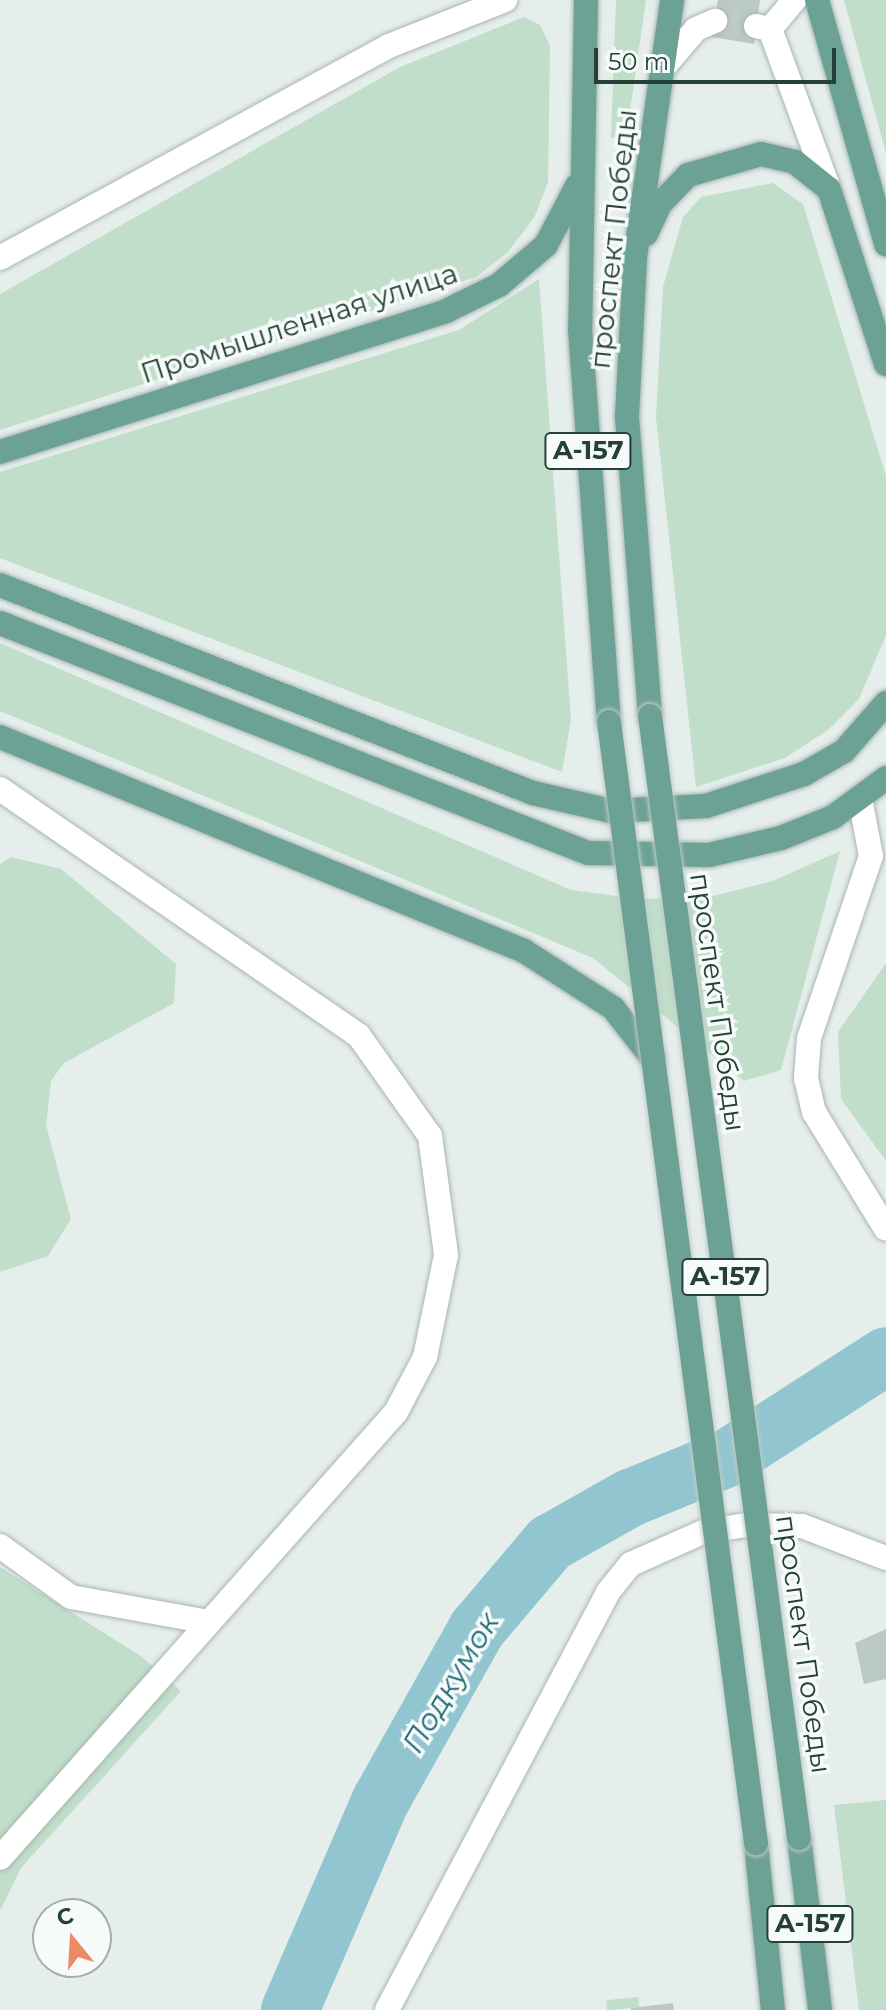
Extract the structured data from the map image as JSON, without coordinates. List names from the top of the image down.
{
  "streets": {
    "main road": ["проспект Победы", "Промышленная улица", "А-157"]
  },
  "crossings": [
    ["проспект Победы", "Промышленная улица"]
  ],
  "water": ["Подкумок"],
  "scale_bar": "50 m",
  "north": "top"
}
